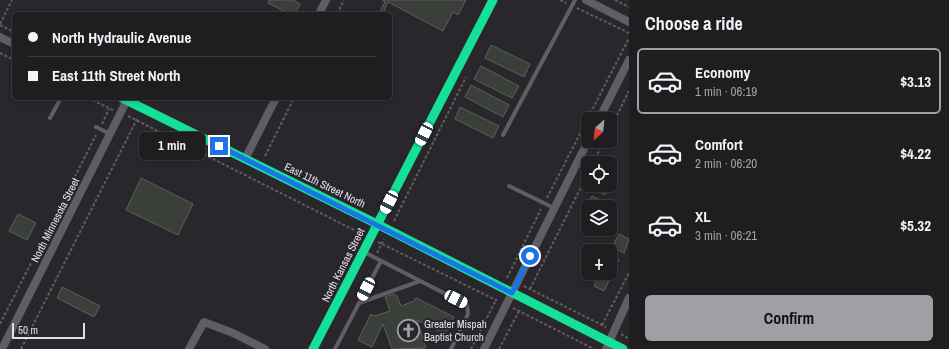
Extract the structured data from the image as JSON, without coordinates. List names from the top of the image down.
{
  "streets": {
    "street": ["East 11th Street North", "North Minnesota Street", "North Kansas Street"]
  },
  "crossings": [
    ["East 11th Street North", "North Kansas Street"]
  ],
  "places": {
    "church": ["Greater Mispah Baptist Church"]
  },
  "scale_bar": "50 m",
  "north": "bottom left",
  "page": {
    "heading": "Choose a ride",
    "banner": ["North Hydraulic Avenue", "East 11th Street North"],
    "list": [
      {
        "name": "Economy",
        "note": "1 min · 06:19",
        "value": "$3.13"
      },
      {
        "name": "Comfort",
        "note": "2 min · 06:20",
        "value": "$4.22"
      },
      {
        "name": "XL",
        "note": "3 min · 06:21",
        "value": "$5.32"
      }
    ],
    "map_buttons": "+",
    "bubble": "1 min",
    "buttons": "Confirm",
    "scale": "50 m"
  }
}
